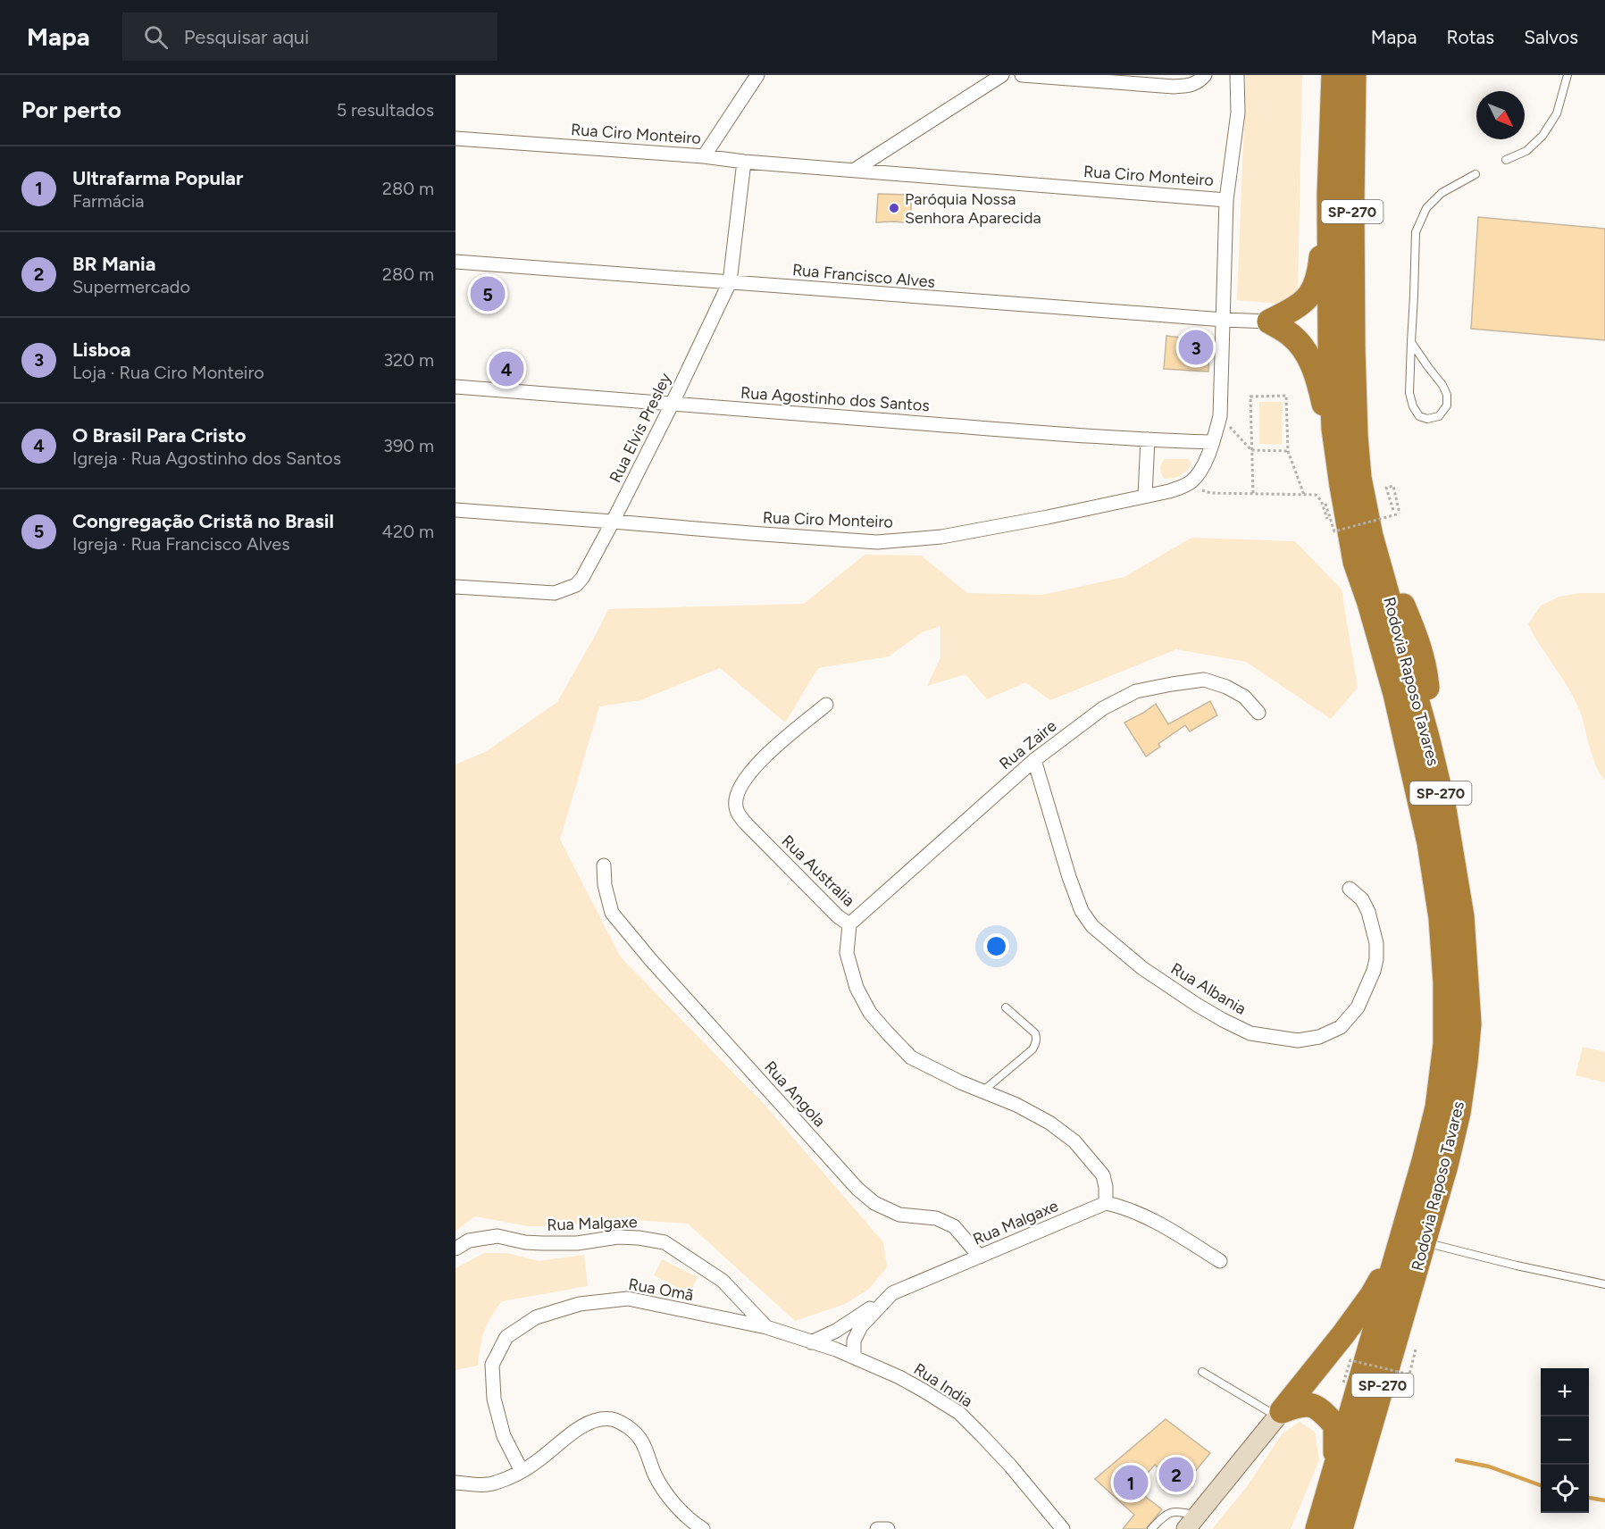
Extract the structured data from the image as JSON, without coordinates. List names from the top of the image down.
{
  "streets": {
    "highway": ["SP-270", "Rodovia Raposo Tavares"],
    "street": [
      "Rua Ciro Monteiro",
      "Rua Francisco Alves",
      "Rua Agostinho dos Santos",
      "Rua Elvis Presley",
      "Rua Zaire",
      "Rua Australia",
      "Rua Albania",
      "Rua Angola",
      "Rua Malgaxe",
      "Rua Omã",
      "Rua India"
    ]
  },
  "crossings": [
    ["Rua Ciro Monteiro", "Rua Francisco Alves"],
    ["Rua Ciro Monteiro", "Rua Agostinho dos Santos"],
    ["Rua Ciro Monteiro", "Rua Elvis Presley"],
    ["Rua Francisco Alves", "Rua Elvis Presley"],
    ["Rua Agostinho dos Santos", "Rua Elvis Presley"],
    ["Rua Zaire", "Rua Australia"],
    ["Rua Zaire", "Rua Albania"],
    ["Rua Australia", "Rua Malgaxe"],
    ["Rua Angola", "Rua Malgaxe"],
    ["Rua Malgaxe", "Rua Omã"],
    ["Rua Malgaxe", "Rua India"],
    ["Rua Omã", "Rua India"]
  ],
  "places": ["Paróquia Nossa Senhora Aparecida"],
  "north": "bottom right",
  "page": {
    "header": "Mapa",
    "search": "Pesquisar aqui",
    "nav": ["Mapa", "Rotas", "Salvos"],
    "heading": ["Por perto", "5 resultados"],
    "list": [
      {
        "mark": "1",
        "name": "Ultrafarma Popular",
        "note": "Farmácia",
        "value": "280 m"
      },
      {
        "mark": "2",
        "name": "BR Mania",
        "note": "Supermercado",
        "value": "280 m"
      },
      {
        "mark": "3",
        "name": "Lisboa",
        "note": "Loja · Rua Ciro Monteiro",
        "value": "320 m"
      },
      {
        "mark": "4",
        "name": "O Brasil Para Cristo",
        "note": "Igreja · Rua Agostinho dos Santos",
        "value": "390 m"
      },
      {
        "mark": "5",
        "name": "Congregação Cristã no Brasil",
        "note": "Igreja · Rua Francisco Alves",
        "value": "420 m"
      }
    ],
    "pins": [
      "5",
      "3",
      "4",
      "2",
      "1"
    ],
    "map_buttons": ["+", "−"]
  }
}
